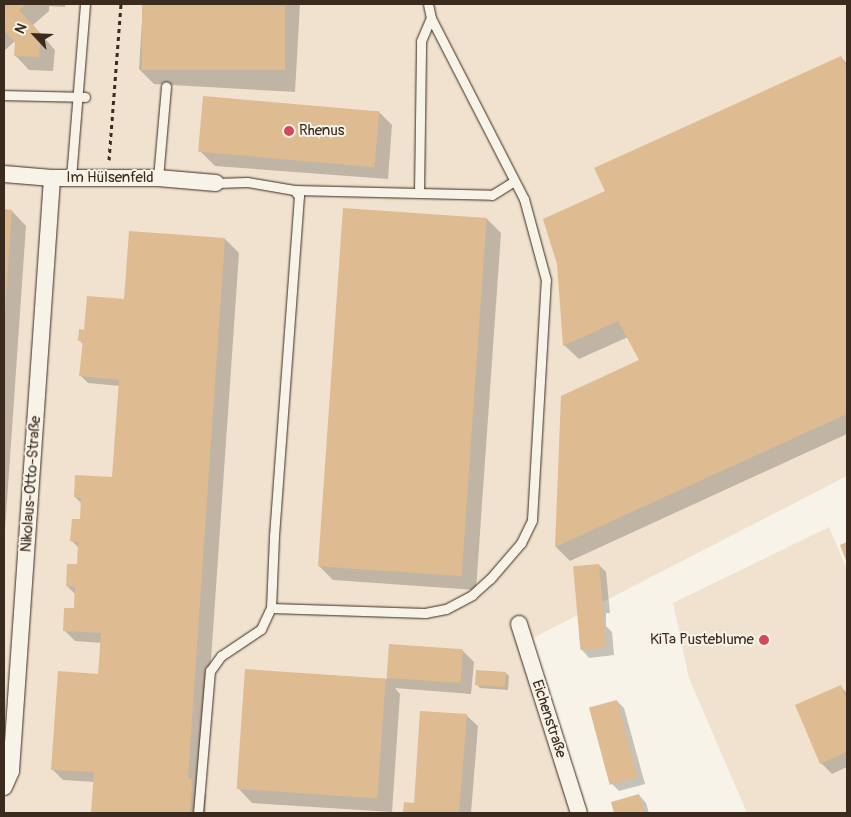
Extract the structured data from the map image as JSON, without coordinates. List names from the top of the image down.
{
  "streets": {
    "street": ["Im Hülsenfeld", "Nikolaus-Otto-Straße", "Eichenstraße"]
  },
  "crossings": [
    ["Im Hülsenfeld", "Nikolaus-Otto-Straße"]
  ],
  "places": ["Rhenus", "KiTa Pusteblume"],
  "north": "top left"
}
